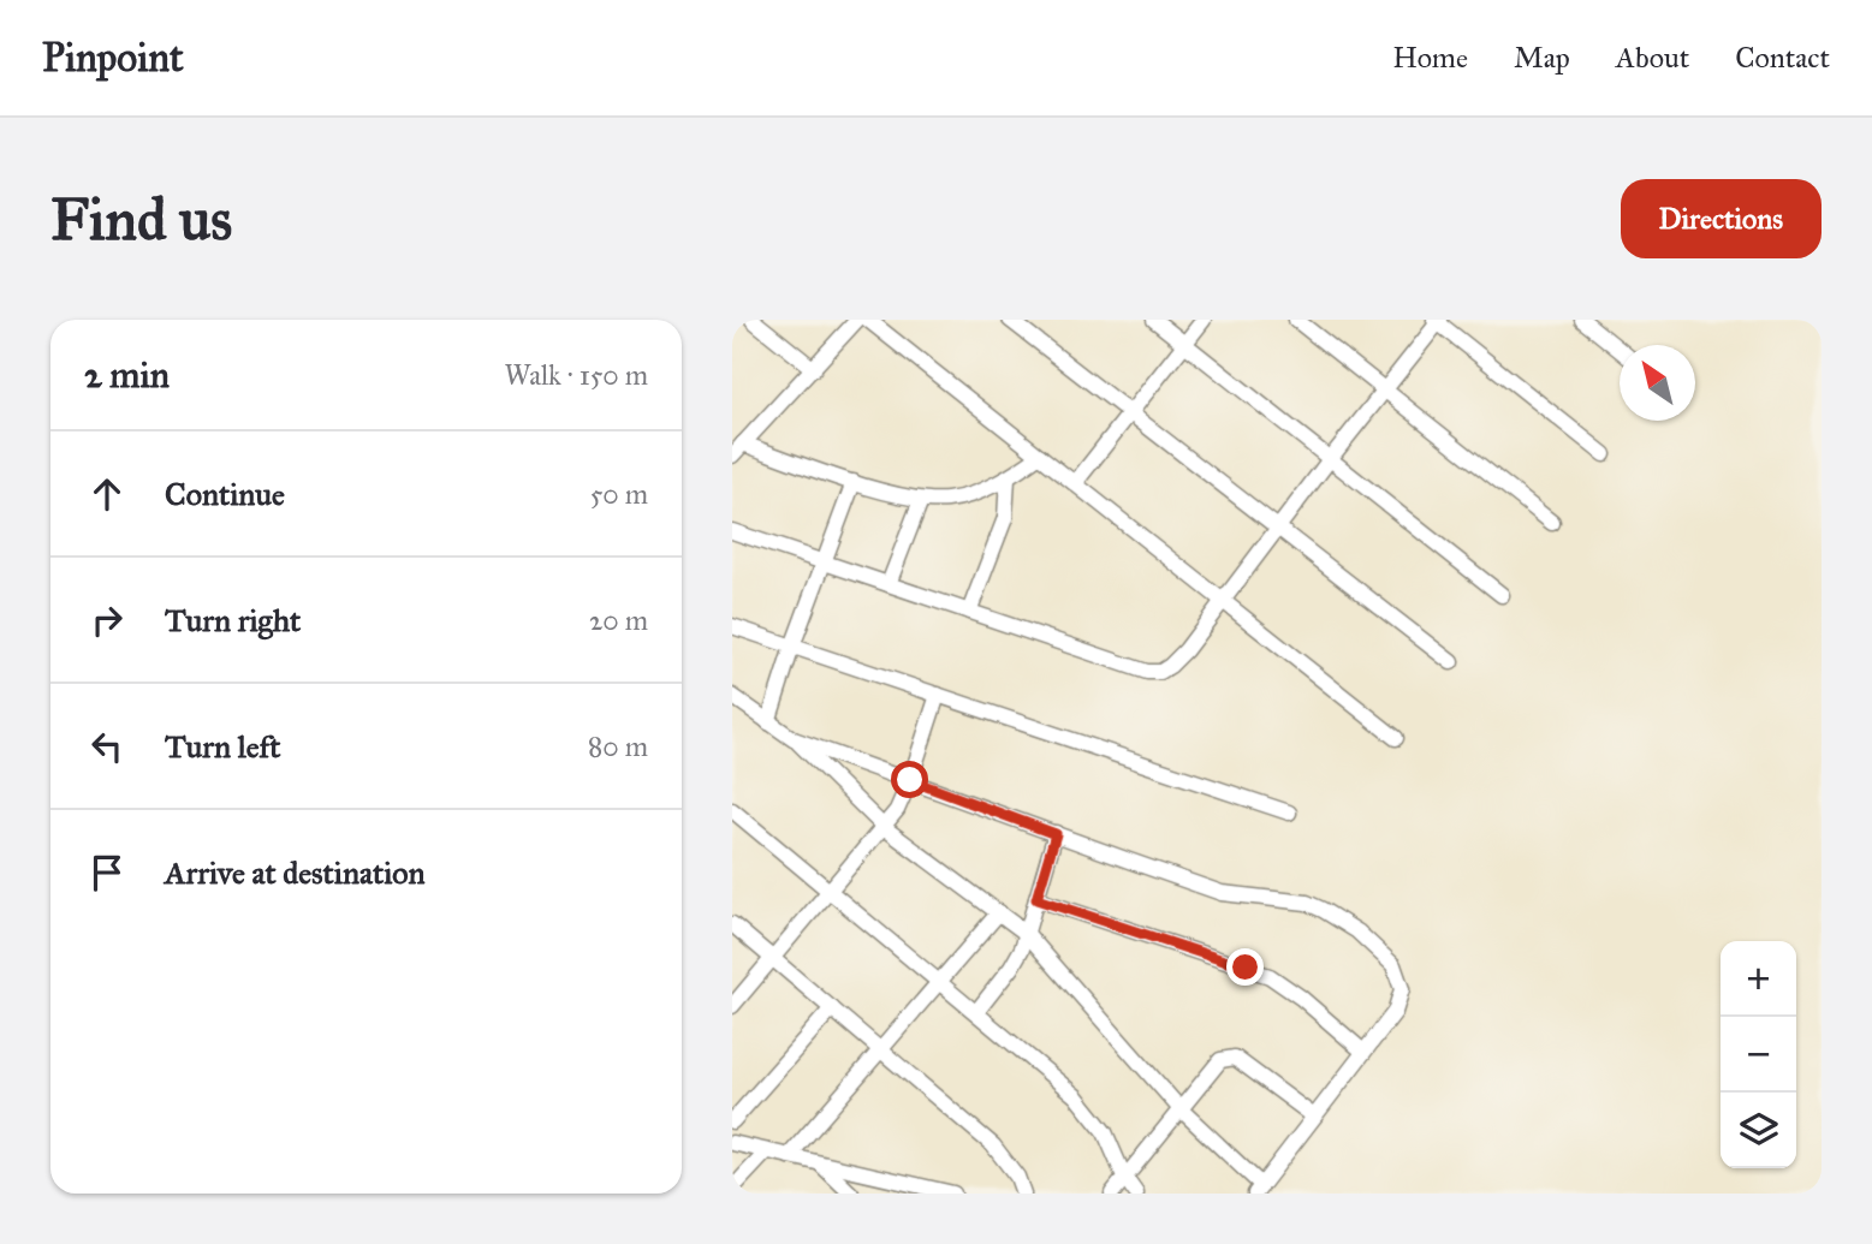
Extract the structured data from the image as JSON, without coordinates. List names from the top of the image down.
{
  "north": "top left",
  "page": {
    "header": "Pinpoint",
    "nav": [
      "Home",
      "Map",
      "About",
      "Contact"
    ],
    "buttons": "Directions",
    "title": "Find us",
    "heading": ["2 min", "Walk · 150 m"],
    "list": [
      ["Continue", "50 m"],
      ["Turn right", "20 m"],
      ["Turn left", "80 m"],
      "Arrive at destination"
    ],
    "map_buttons": ["+", "−"]
  }
}
